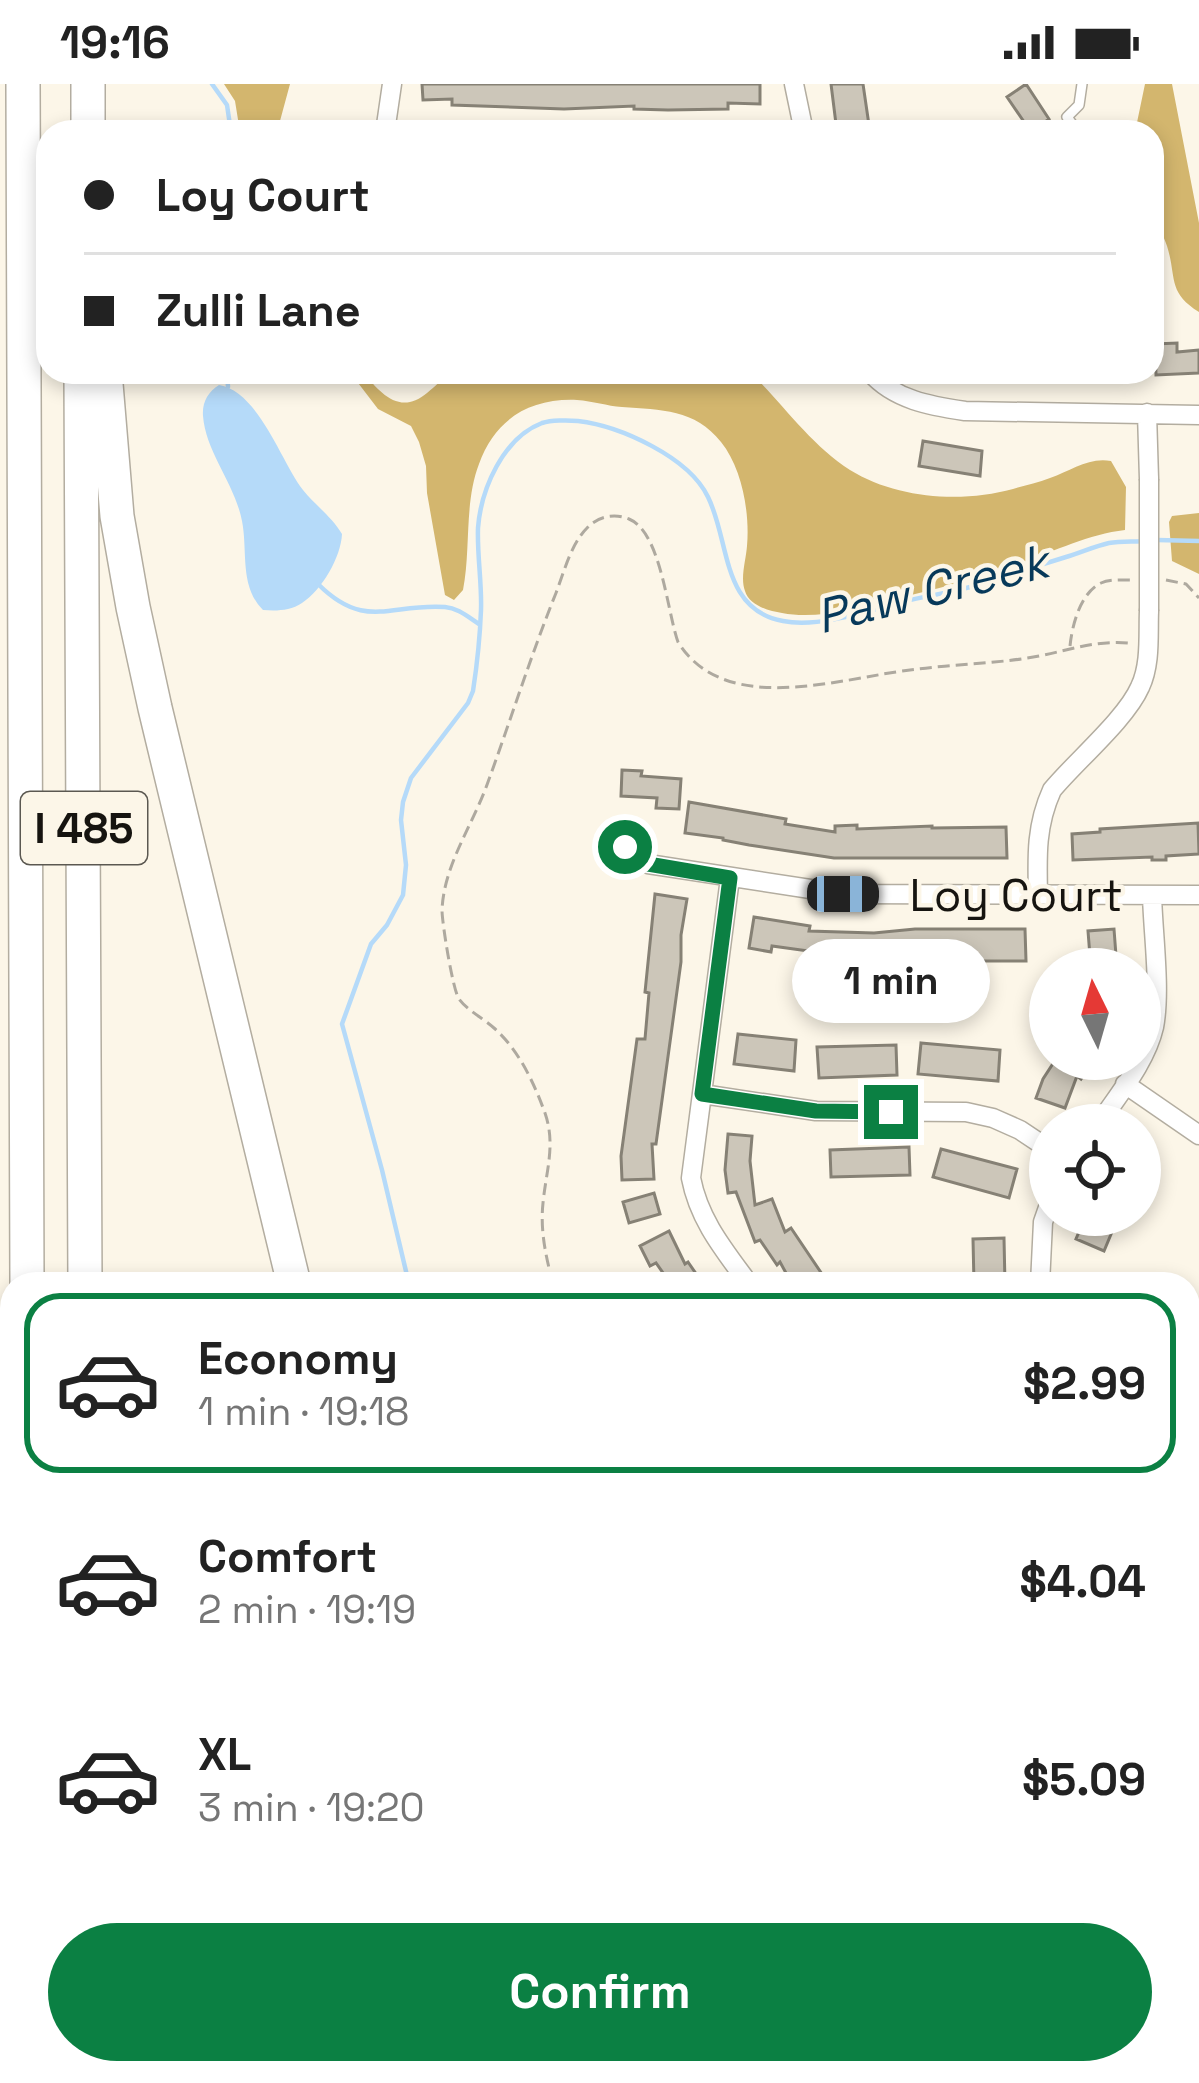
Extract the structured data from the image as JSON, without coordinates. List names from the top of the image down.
{
  "streets": {
    "highway": ["I 485"],
    "street": ["Loy Court"]
  },
  "water": ["Paw Creek"],
  "north": "top",
  "page": {
    "status": "19:16",
    "banner": ["Loy Court", "Zulli Lane"],
    "bubble": "1 min",
    "list": [
      {
        "name": "Economy",
        "note": "1 min · 19:18",
        "value": "$2.99"
      },
      {
        "name": "Comfort",
        "note": "2 min · 19:19",
        "value": "$4.04"
      },
      {
        "name": "XL",
        "note": "3 min · 19:20",
        "value": "$5.09"
      }
    ],
    "buttons": "Confirm"
  }
}
